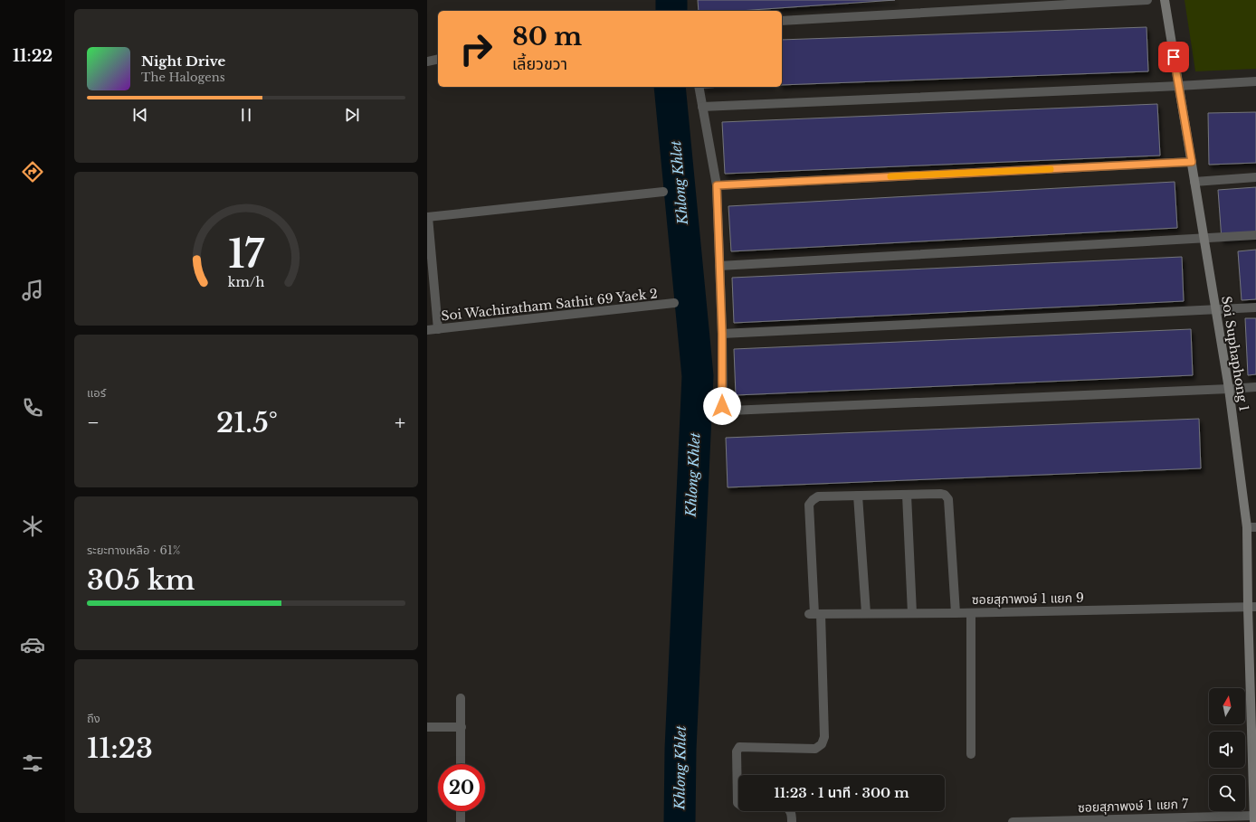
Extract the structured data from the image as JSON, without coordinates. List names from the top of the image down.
{
  "streets": {
    "street": [
      "Soi Wachiratham Sathit 69 Yaek 2",
      "Soi Suphaphong 1",
      "ซอยสุภาพงษ์ 1 แยก 9",
      "ซอยสุภาพงษ์ 1 แยก 7"
    ]
  },
  "crossings": [
    ["Soi Suphaphong 1", "ซอยสุภาพงษ์ 1 แยก 9"],
    ["Soi Suphaphong 1", "ซอยสุภาพงษ์ 1 แยก 7"]
  ],
  "water": ["Khlong Khlet"],
  "north": "top",
  "page": {
    "tabs": "11:22",
    "turn": ["80 m", "เลี้ยวขวา"],
    "song": ["Night Drive", "The Halogens"],
    "tile": [
      "แอร์",
      ["ระยะทางเหลือ · 61%", "305 km"],
      ["ถึง", "11:23"]
    ],
    "heat": ["−", "21.5°", "+"],
    "limit": "20",
    "trip": "11:23 · 1 นาที · 300 m",
    "gauge": ["17", "km/h"]
  }
}
